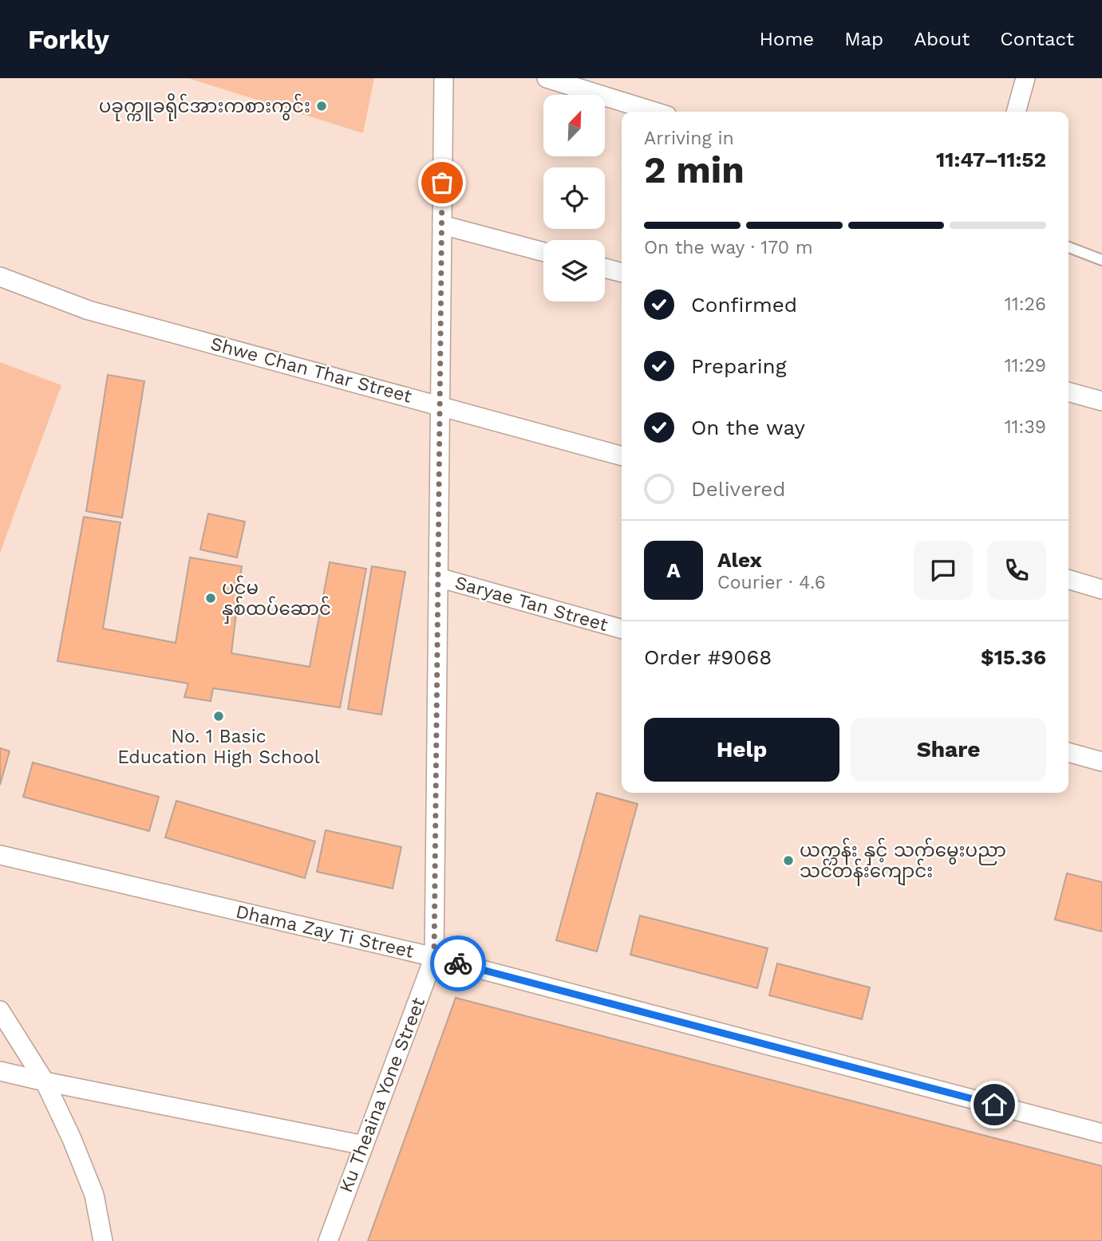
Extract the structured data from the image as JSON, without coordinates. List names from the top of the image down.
{
  "streets": {
    "street": [
      "Shwe Chan Thar Street",
      "Saryae Tan Street",
      "Dhama Zay Ti Street",
      "Ku Theaina Yone Street"
    ]
  },
  "crossings": [
    ["Shwe Chan Thar Street", "Ku Theaina Yone Street"],
    ["Saryae Tan Street", "Ku Theaina Yone Street"],
    ["Dhama Zay Ti Street", "Ku Theaina Yone Street"]
  ],
  "places": [
    "ပခုက္ကူခရိုင်အားကစားကွင်း",
    "ပင်မ နှစ်ထပ်ဆောင်",
    "No. 1 Basic Education High School",
    "ယက္ကန်း နှင့် သက်မွေးပညာ သင်တန်းကျောင်း"
  ],
  "north": "top right",
  "page": {
    "header": "Forkly",
    "nav": [
      "Home",
      "Map",
      "About",
      "Contact"
    ],
    "heading": ["2 min", "Arriving in", "11:47–11:52"],
    "panel": [
      "Alex",
      "Courier · 4.6",
      "Order #9068",
      "$15.36"
    ],
    "bar": "On the way · 170 m",
    "list": [
      ["Confirmed", "11:26"],
      ["Preparing", "11:29"],
      ["On the way", "11:39"],
      "Delivered"
    ],
    "round": "A",
    "buttons": ["Help", "Share"]
  }
}
